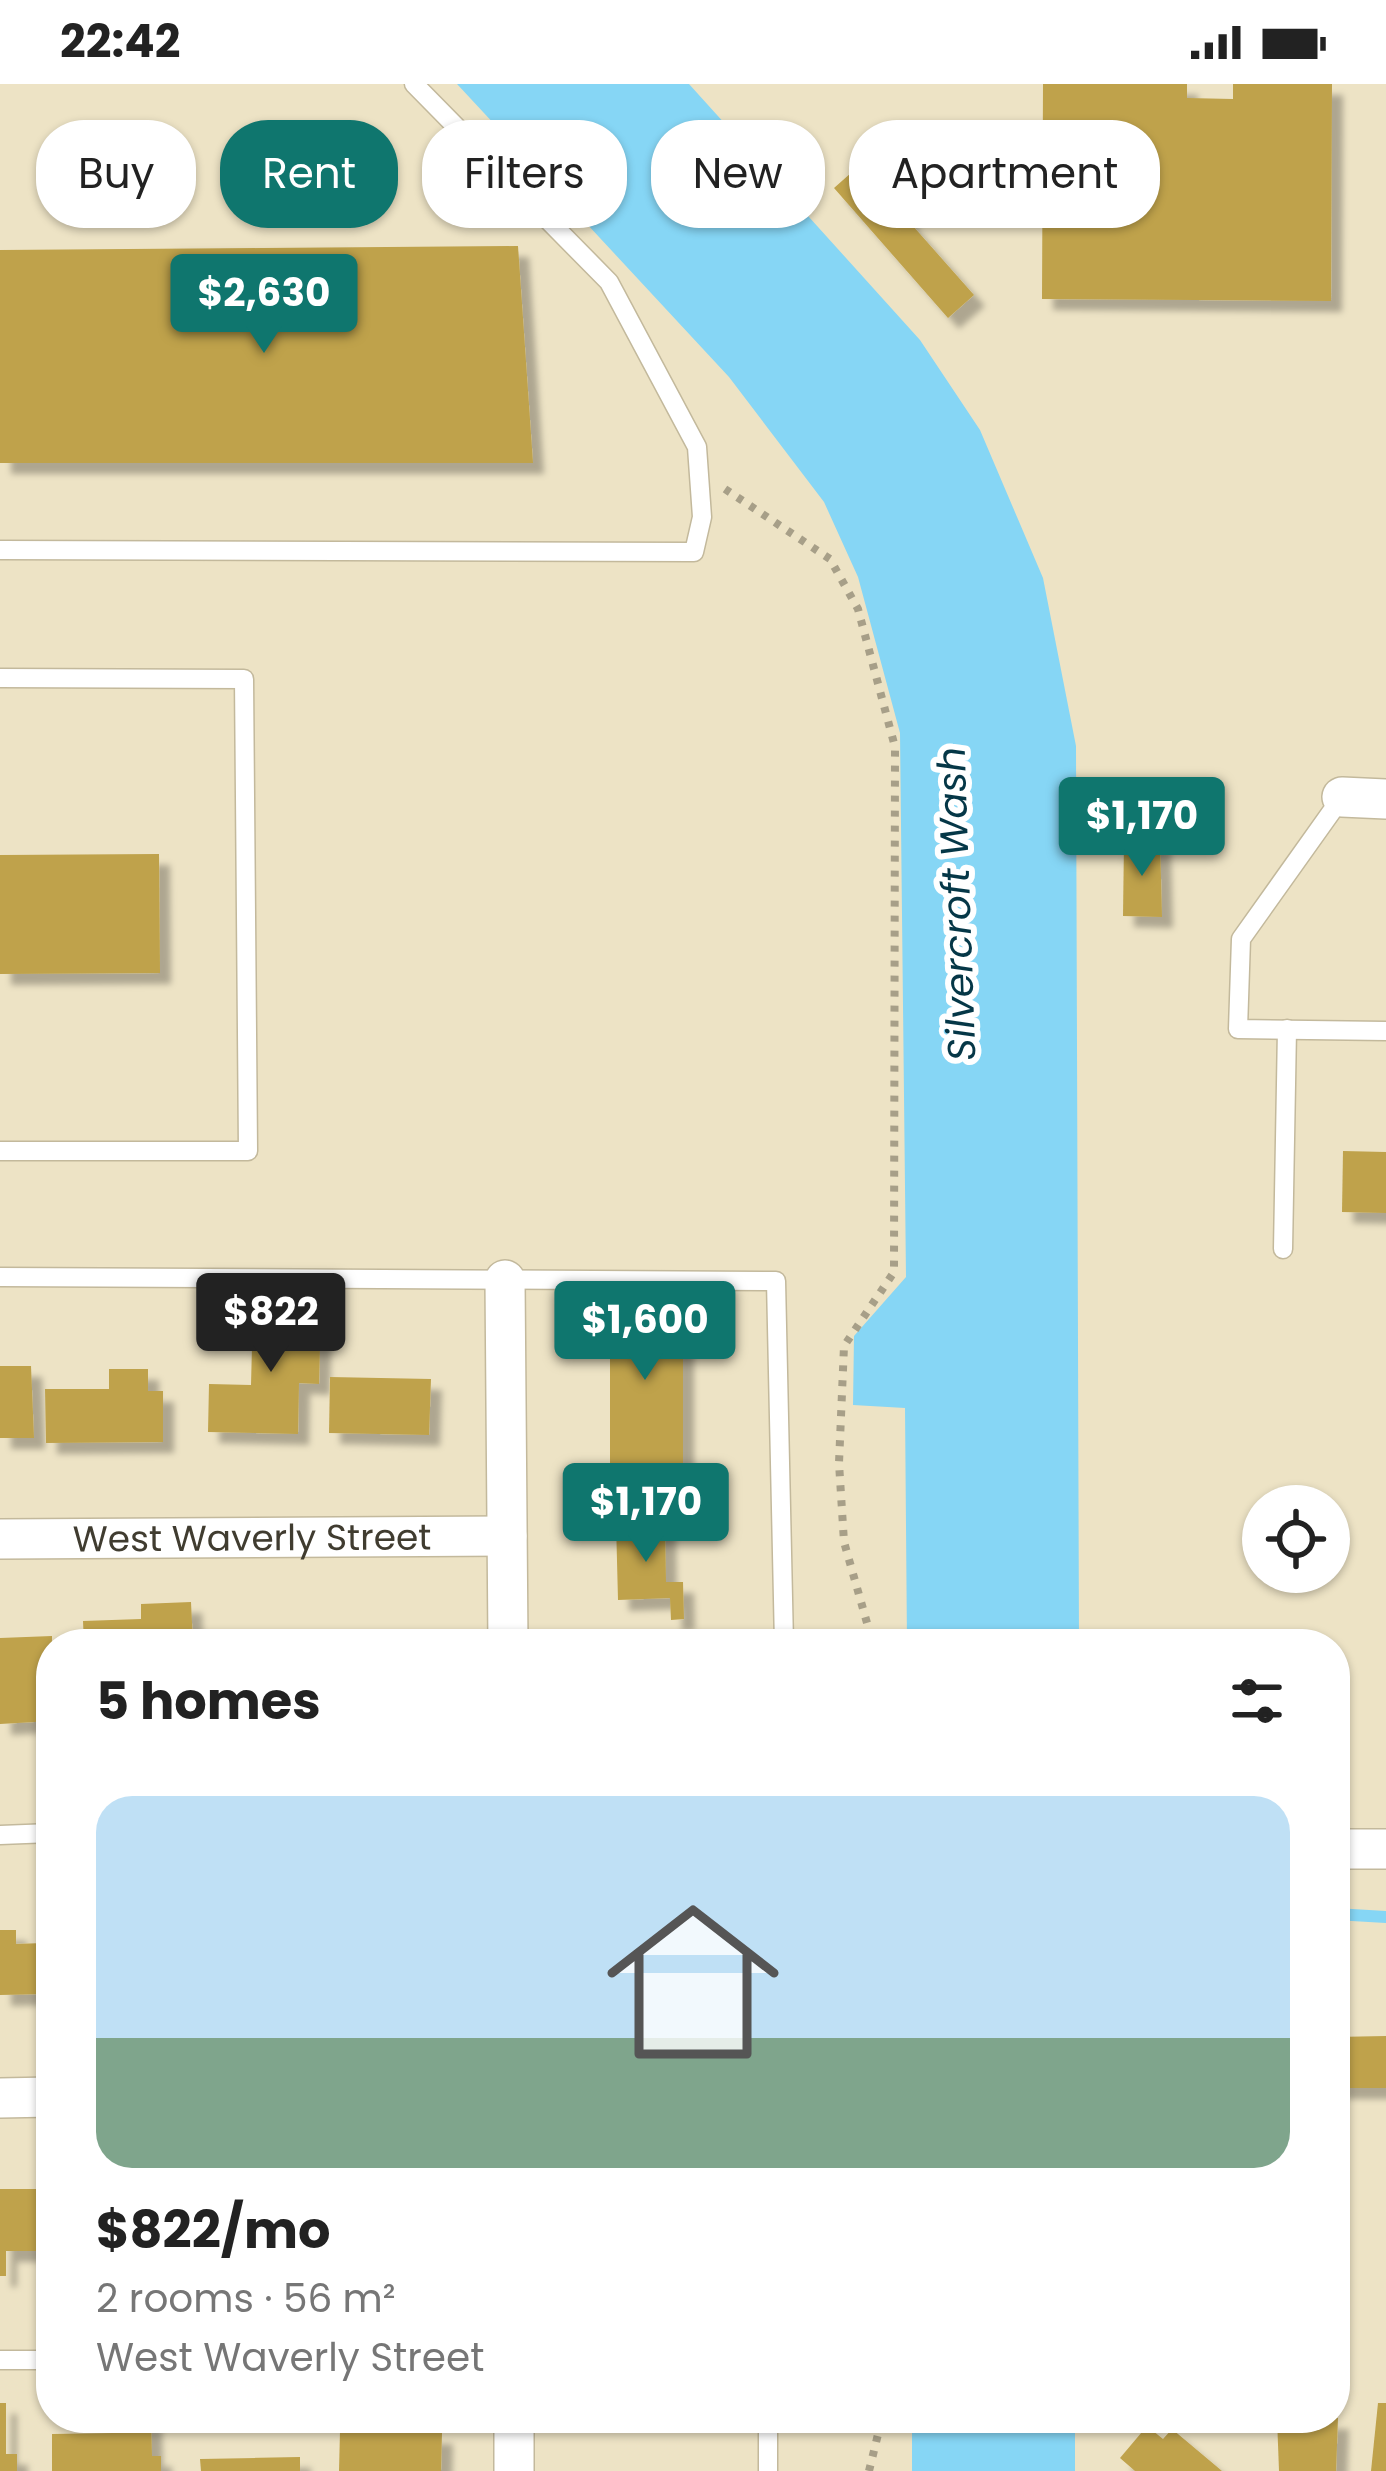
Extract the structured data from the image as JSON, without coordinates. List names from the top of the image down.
{
  "streets": {
    "street": ["West Waverly Street"]
  },
  "water": ["Silvercroft Wash"],
  "page": {
    "status": "22:42",
    "chip": [
      "Buy",
      "Rent",
      "Filters",
      "New",
      "Apartment"
    ],
    "price": [
      "$2,630",
      "$1,170",
      "$822",
      "$1,600",
      "$1,170"
    ],
    "heading": "5 homes",
    "list": [
      {
        "name": "$822/mo",
        "note": "2 rooms · 56 m² · West Waverly Street"
      }
    ]
  }
}
